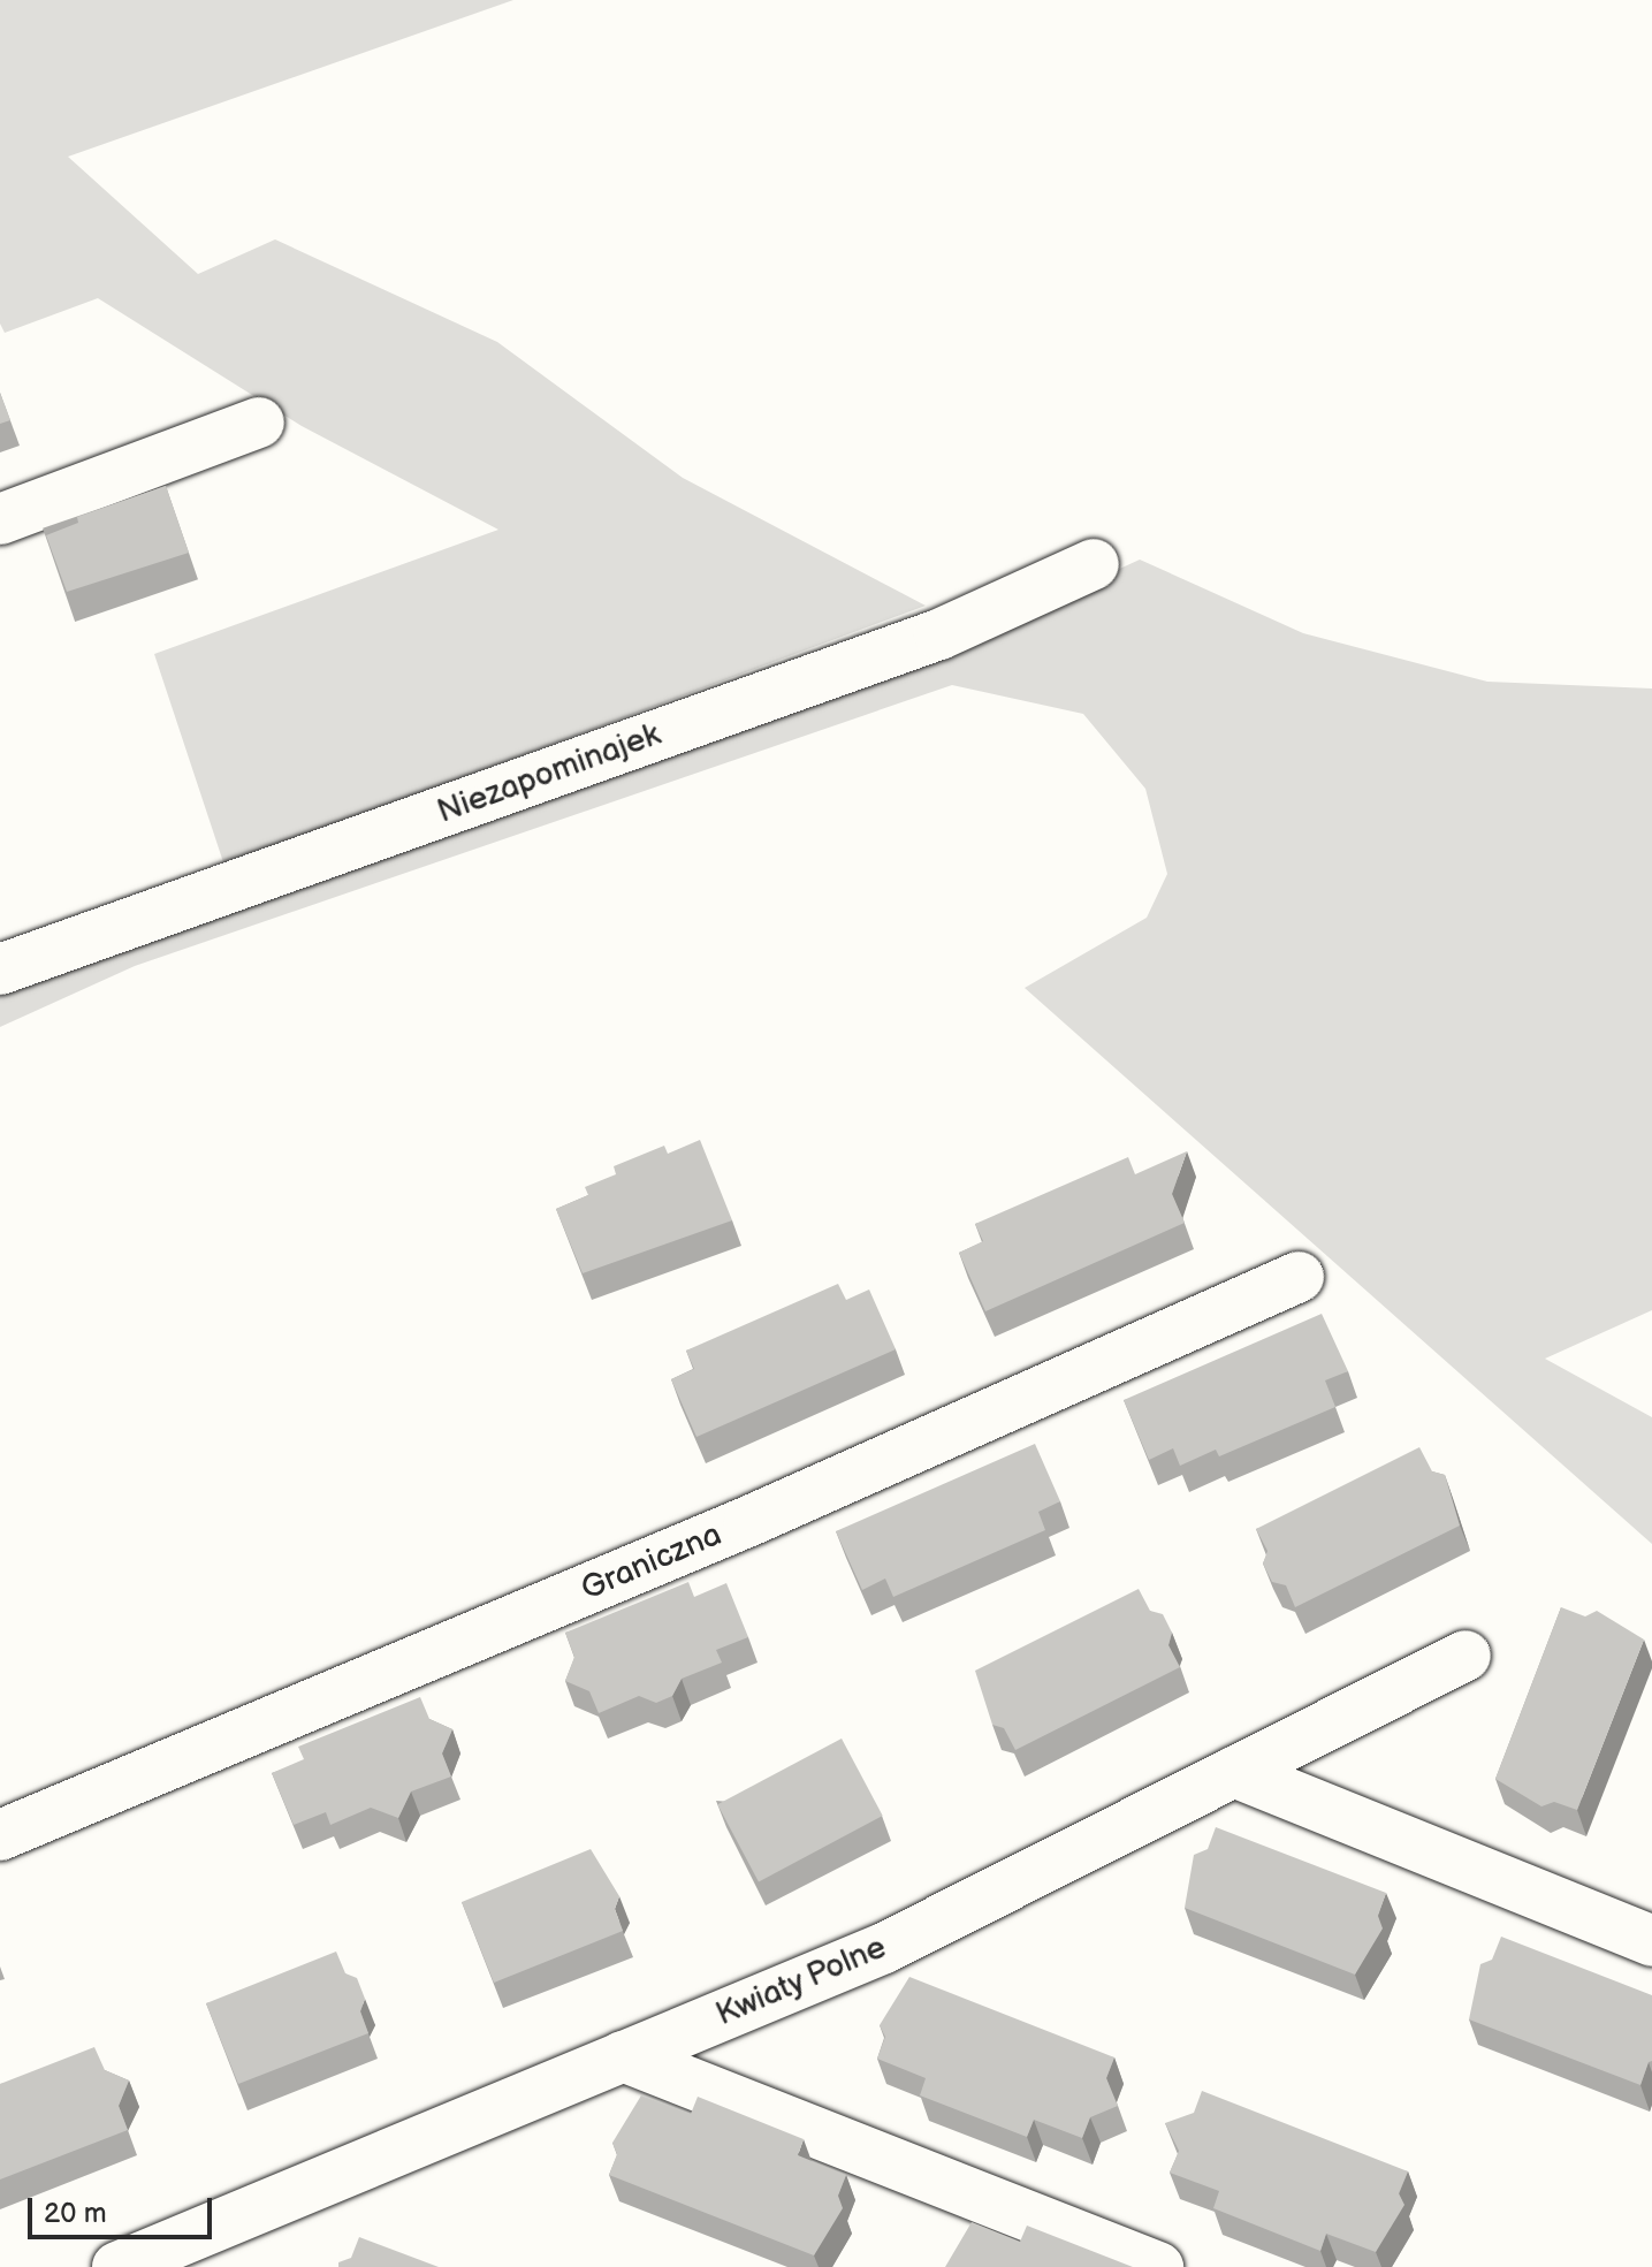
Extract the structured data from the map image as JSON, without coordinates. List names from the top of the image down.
{
  "streets": {
    "street": ["Niezapominajek", "Graniczna", "Kwiaty Polne"]
  },
  "scale_bar": "20 m"
}
